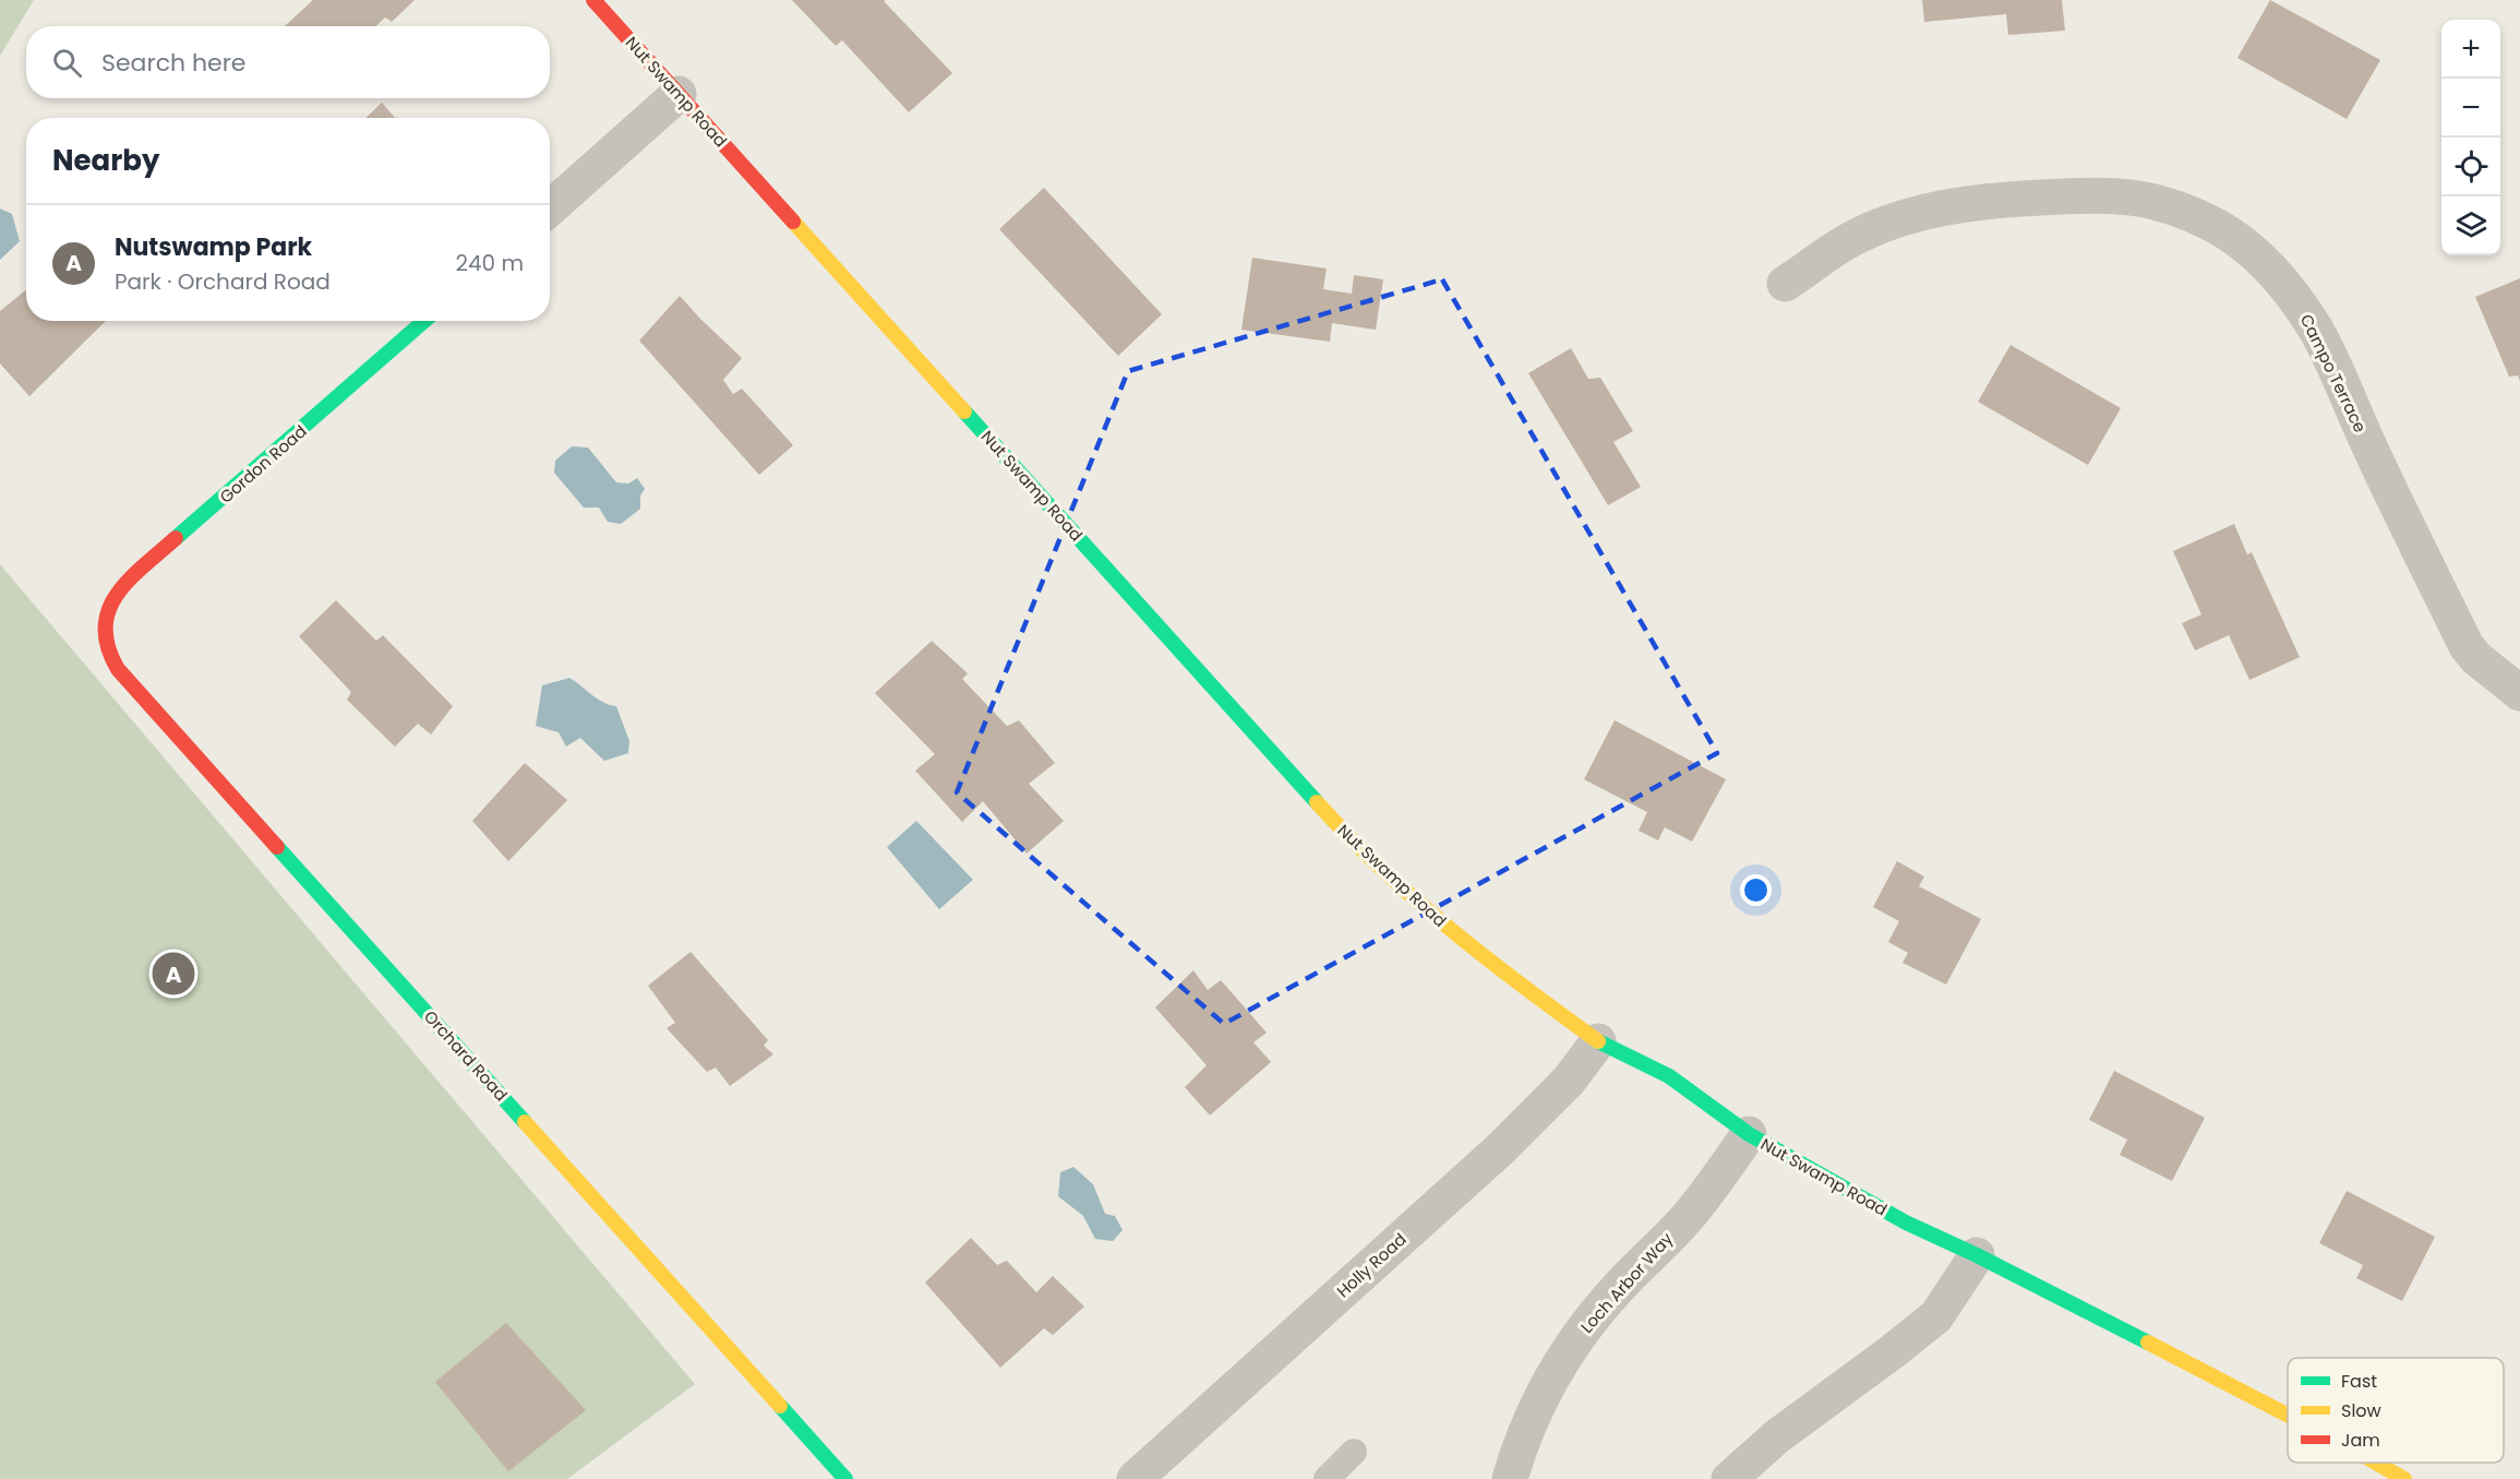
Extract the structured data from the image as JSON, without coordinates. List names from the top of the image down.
{
  "streets": {
    "main road": ["Nut Swamp Road", "Gordon Road", "Orchard Road"],
    "street": ["Campo Terrace", "Holly Road", "Loch Arbor Way"]
  },
  "crossings": [
    ["Nut Swamp Road", "Holly Road"],
    ["Nut Swamp Road", "Loch Arbor Way"],
    ["Gordon Road", "Orchard Road"]
  ],
  "legend": ["Fast", "Slow", "Jam"],
  "page": {
    "map_buttons": ["+", "−"],
    "search": "Search here",
    "heading": "Nearby",
    "list": [
      {
        "mark": "A",
        "name": "Nutswamp Park",
        "note": "Park · Orchard Road",
        "value": "240 m"
      }
    ],
    "pins": "A"
  }
}
